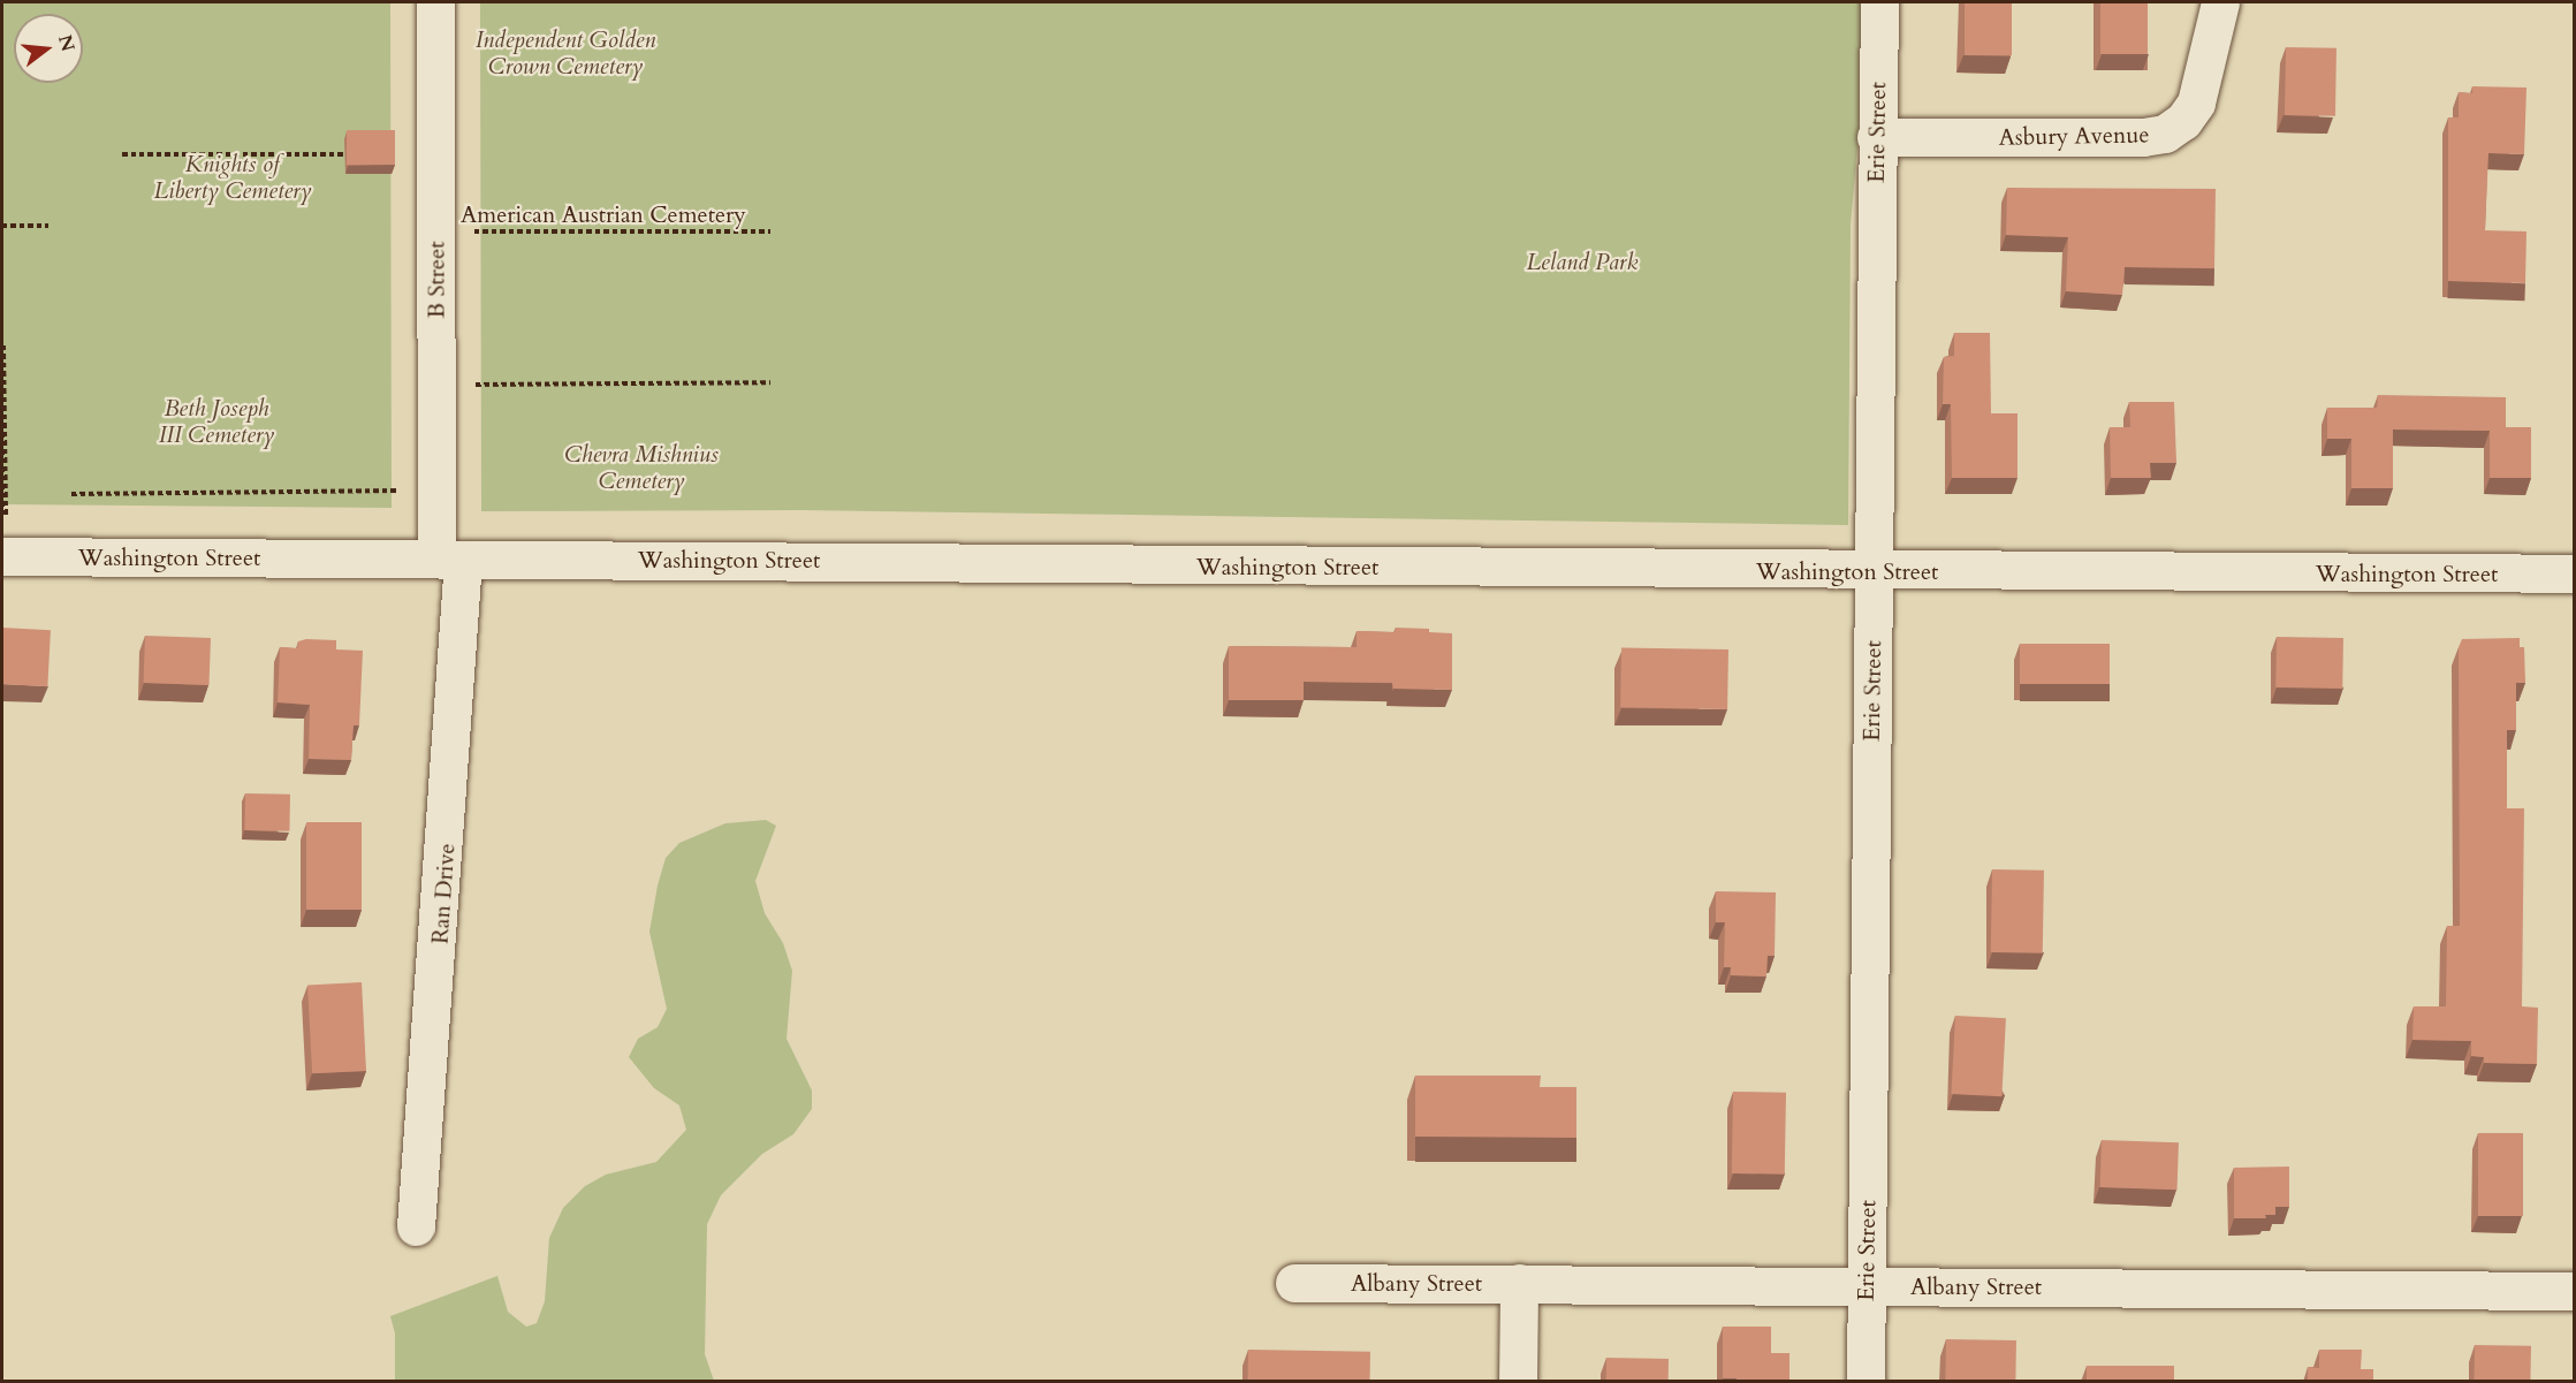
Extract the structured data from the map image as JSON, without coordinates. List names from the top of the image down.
{
  "streets": {
    "street": [
      "Erie Street",
      "Asbury Avenue",
      "B Street",
      "Washington Street",
      "Ran Drive",
      "Albany Street"
    ],
    "path": ["American Austrian Cemetery"]
  },
  "crossings": [
    ["Erie Street", "Asbury Avenue"],
    ["Erie Street", "Washington Street"],
    ["Erie Street", "Albany Street"],
    ["American Austrian Cemetery", "B Street"],
    ["B Street", "Washington Street"],
    ["B Street", "Ran Drive"],
    ["Washington Street", "Ran Drive"]
  ],
  "parks": [
    "Independent Golden Crown Cemetery",
    "Knights of Liberty Cemetery",
    "Leland Park",
    "Beth Joseph III Cemetery",
    "Chevra Mishnius Cemetery"
  ],
  "north": "right"
}
